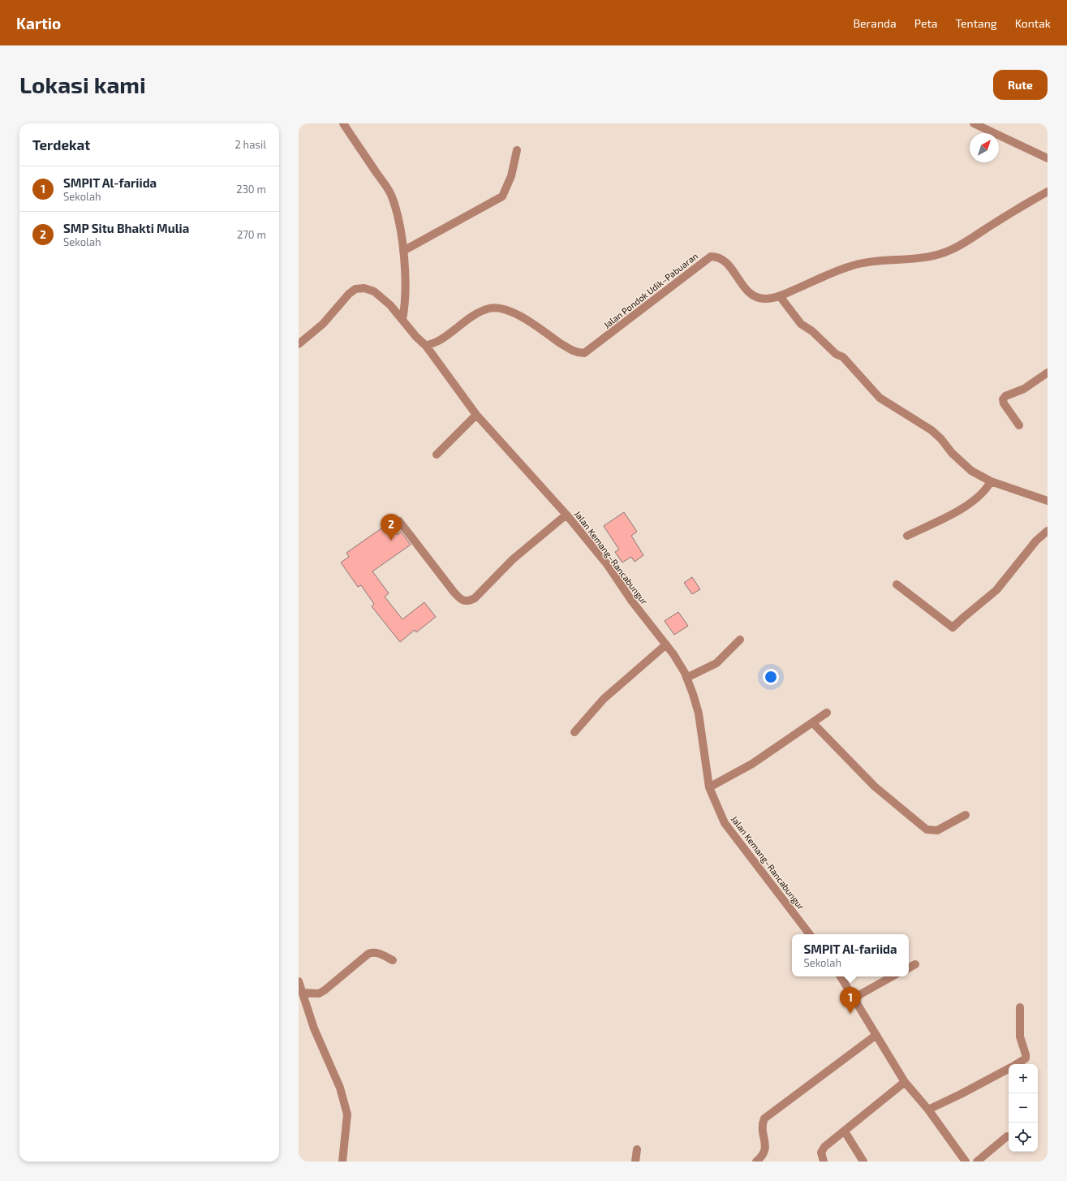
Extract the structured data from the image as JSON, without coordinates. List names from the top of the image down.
{
  "streets": {
    "street": ["Jalan Pondok Udik–Pabuaran", "Jalan Kemang–Rancabungur"]
  },
  "crossings": [
    ["Jalan Pondok Udik–Pabuaran", "Jalan Kemang–Rancabungur"]
  ],
  "north": "top right",
  "page": {
    "header": "Kartio",
    "nav": [
      "Beranda",
      "Peta",
      "Tentang",
      "Kontak"
    ],
    "buttons": "Rute",
    "title": "Lokasi kami",
    "heading": ["Terdekat", "2 hasil"],
    "list": [
      {
        "mark": "1",
        "name": "SMPIT Al-fariida",
        "note": "Sekolah",
        "value": "230 m"
      },
      {
        "mark": "2",
        "name": "SMP Situ Bhakti Mulia",
        "note": "Sekolah",
        "value": "270 m"
      }
    ],
    "pins": ["2", "1"],
    "popup": ["SMPIT Al-fariida", "Sekolah"],
    "map_buttons": ["+", "−"]
  }
}
